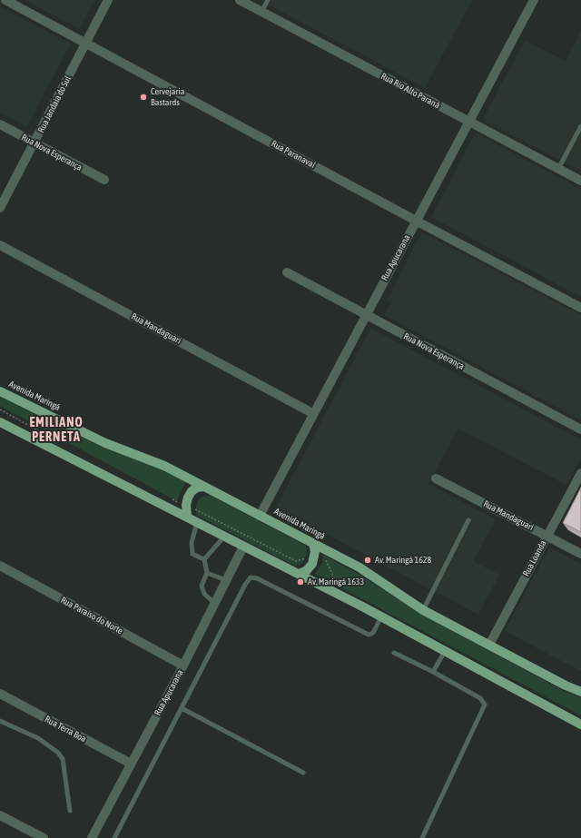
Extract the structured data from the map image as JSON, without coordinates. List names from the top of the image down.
{
  "streets": {
    "main road": ["Avenida Maringá"],
    "street": [
      "Rua Rio Alto Paraná",
      "Rua Jandaia do Sul",
      "Rua Nova Esperança",
      "Rua Paranavaí",
      "Rua Apucarana",
      "Rua Mandaguari",
      "Rua Loanda",
      "Rua Paraíso do Norte",
      "Rua Terra Boa"
    ]
  },
  "crossings": [
    ["Rua Rio Alto Paraná", "Rua Apucarana"],
    ["Rua Jandaia do Sul", "Rua Nova Esperança"],
    ["Rua Jandaia do Sul", "Rua Paranavaí"],
    ["Rua Nova Esperança", "Rua Apucarana"],
    ["Rua Paranavaí", "Rua Apucarana"],
    ["Rua Apucarana", "Rua Mandaguari"],
    ["Rua Apucarana", "Avenida Maringá"],
    ["Rua Apucarana", "Rua Paraíso do Norte"],
    ["Rua Apucarana", "Rua Terra Boa"],
    ["Rua Mandaguari", "Rua Loanda"],
    ["Avenida Maringá", "Rua Loanda"]
  ],
  "districts": ["EMILIANO PERNETA"],
  "places": ["Cervejaria Bastards", "Av. Maringá 1628", "Av. Maringá 1633"]
}
